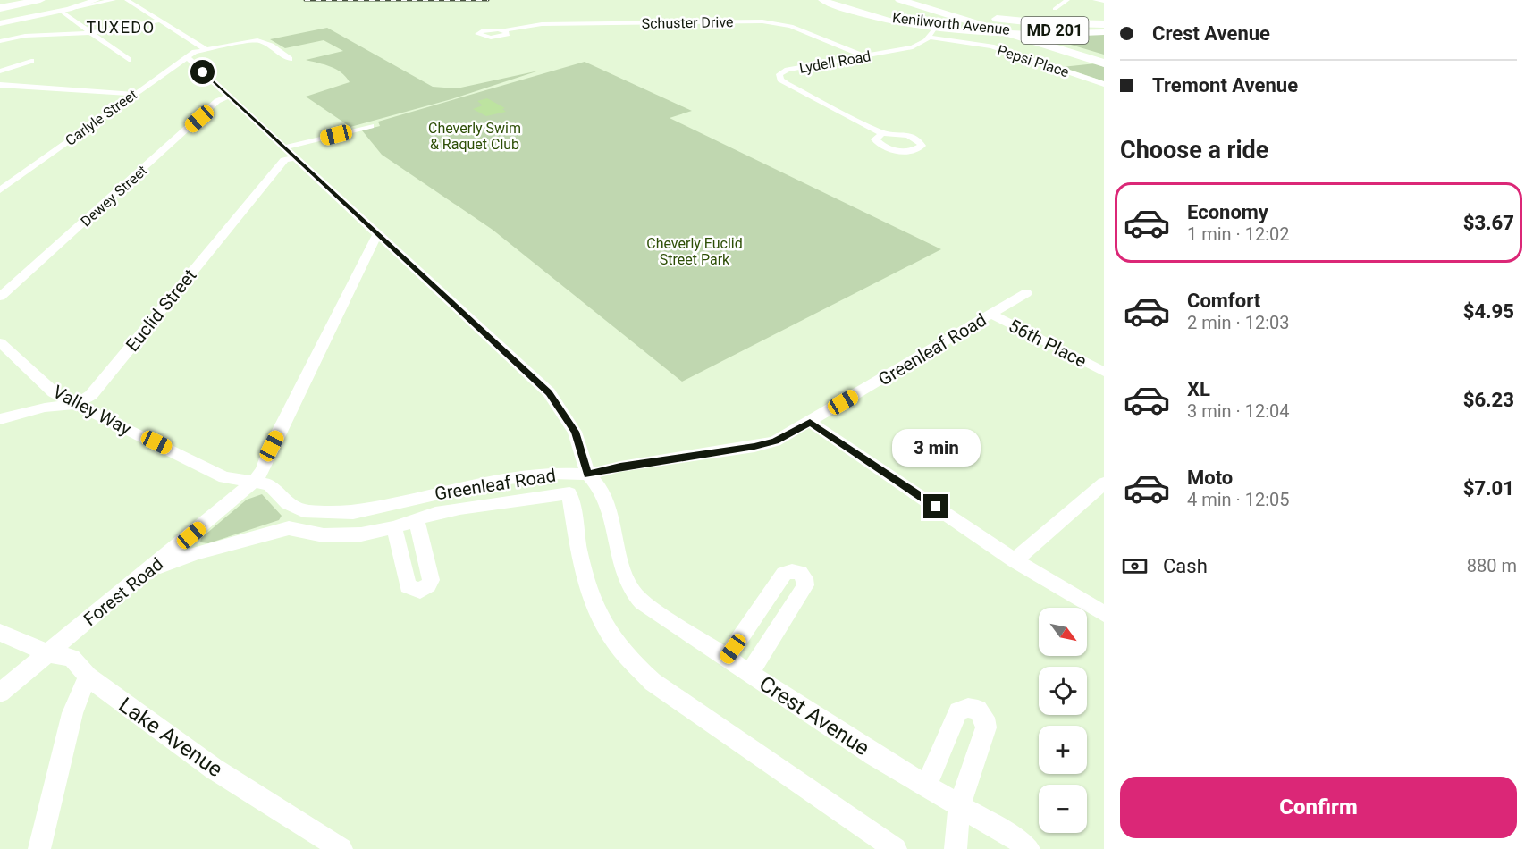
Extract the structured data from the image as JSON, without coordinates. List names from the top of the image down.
{
  "streets": {
    "main road": ["Kenilworth Avenue", "MD 201"],
    "street": [
      "Schuster Drive",
      "Pepsi Place",
      "Lydell Road",
      "Carlyle Street",
      "Dewey Street",
      "Euclid Street",
      "56th Place",
      "Greenleaf Road",
      "Valley Way",
      "Forest Road",
      "Crest Avenue",
      "Lake Avenue"
    ]
  },
  "crossings": [
    ["Schuster Drive", "Lydell Road"],
    ["Pepsi Place", "Lydell Road"],
    ["Carlyle Street", "Crest Avenue"],
    ["Dewey Street", "Crest Avenue"],
    ["Euclid Street", "Valley Way"],
    ["Euclid Street", "Crest Avenue"],
    ["56th Place", "Greenleaf Road"],
    ["Greenleaf Road", "Crest Avenue"],
    ["Valley Way", "Forest Road"],
    ["Forest Road", "Crest Avenue"],
    ["Forest Road", "Lake Avenue"]
  ],
  "districts": ["TUXEDO"],
  "parks": ["Cheverly Swim & Raquet Club", "Cheverly Euclid Street Park"],
  "north": "bottom right",
  "page": {
    "banner": ["Crest Avenue", "Tremont Avenue"],
    "heading": "Choose a ride",
    "list": [
      {
        "name": "Economy",
        "note": "1 min · 12:02",
        "value": "$3.67"
      },
      {
        "name": "Comfort",
        "note": "2 min · 12:03",
        "value": "$4.95"
      },
      {
        "name": "XL",
        "note": "3 min · 12:04",
        "value": "$6.23"
      },
      {
        "name": "Moto",
        "note": "4 min · 12:05",
        "value": "$7.01"
      }
    ],
    "bubble": "3 min",
    "pay": ["Cash", "880 m"],
    "map_buttons": ["+", "−"],
    "buttons": "Confirm"
  }
}
